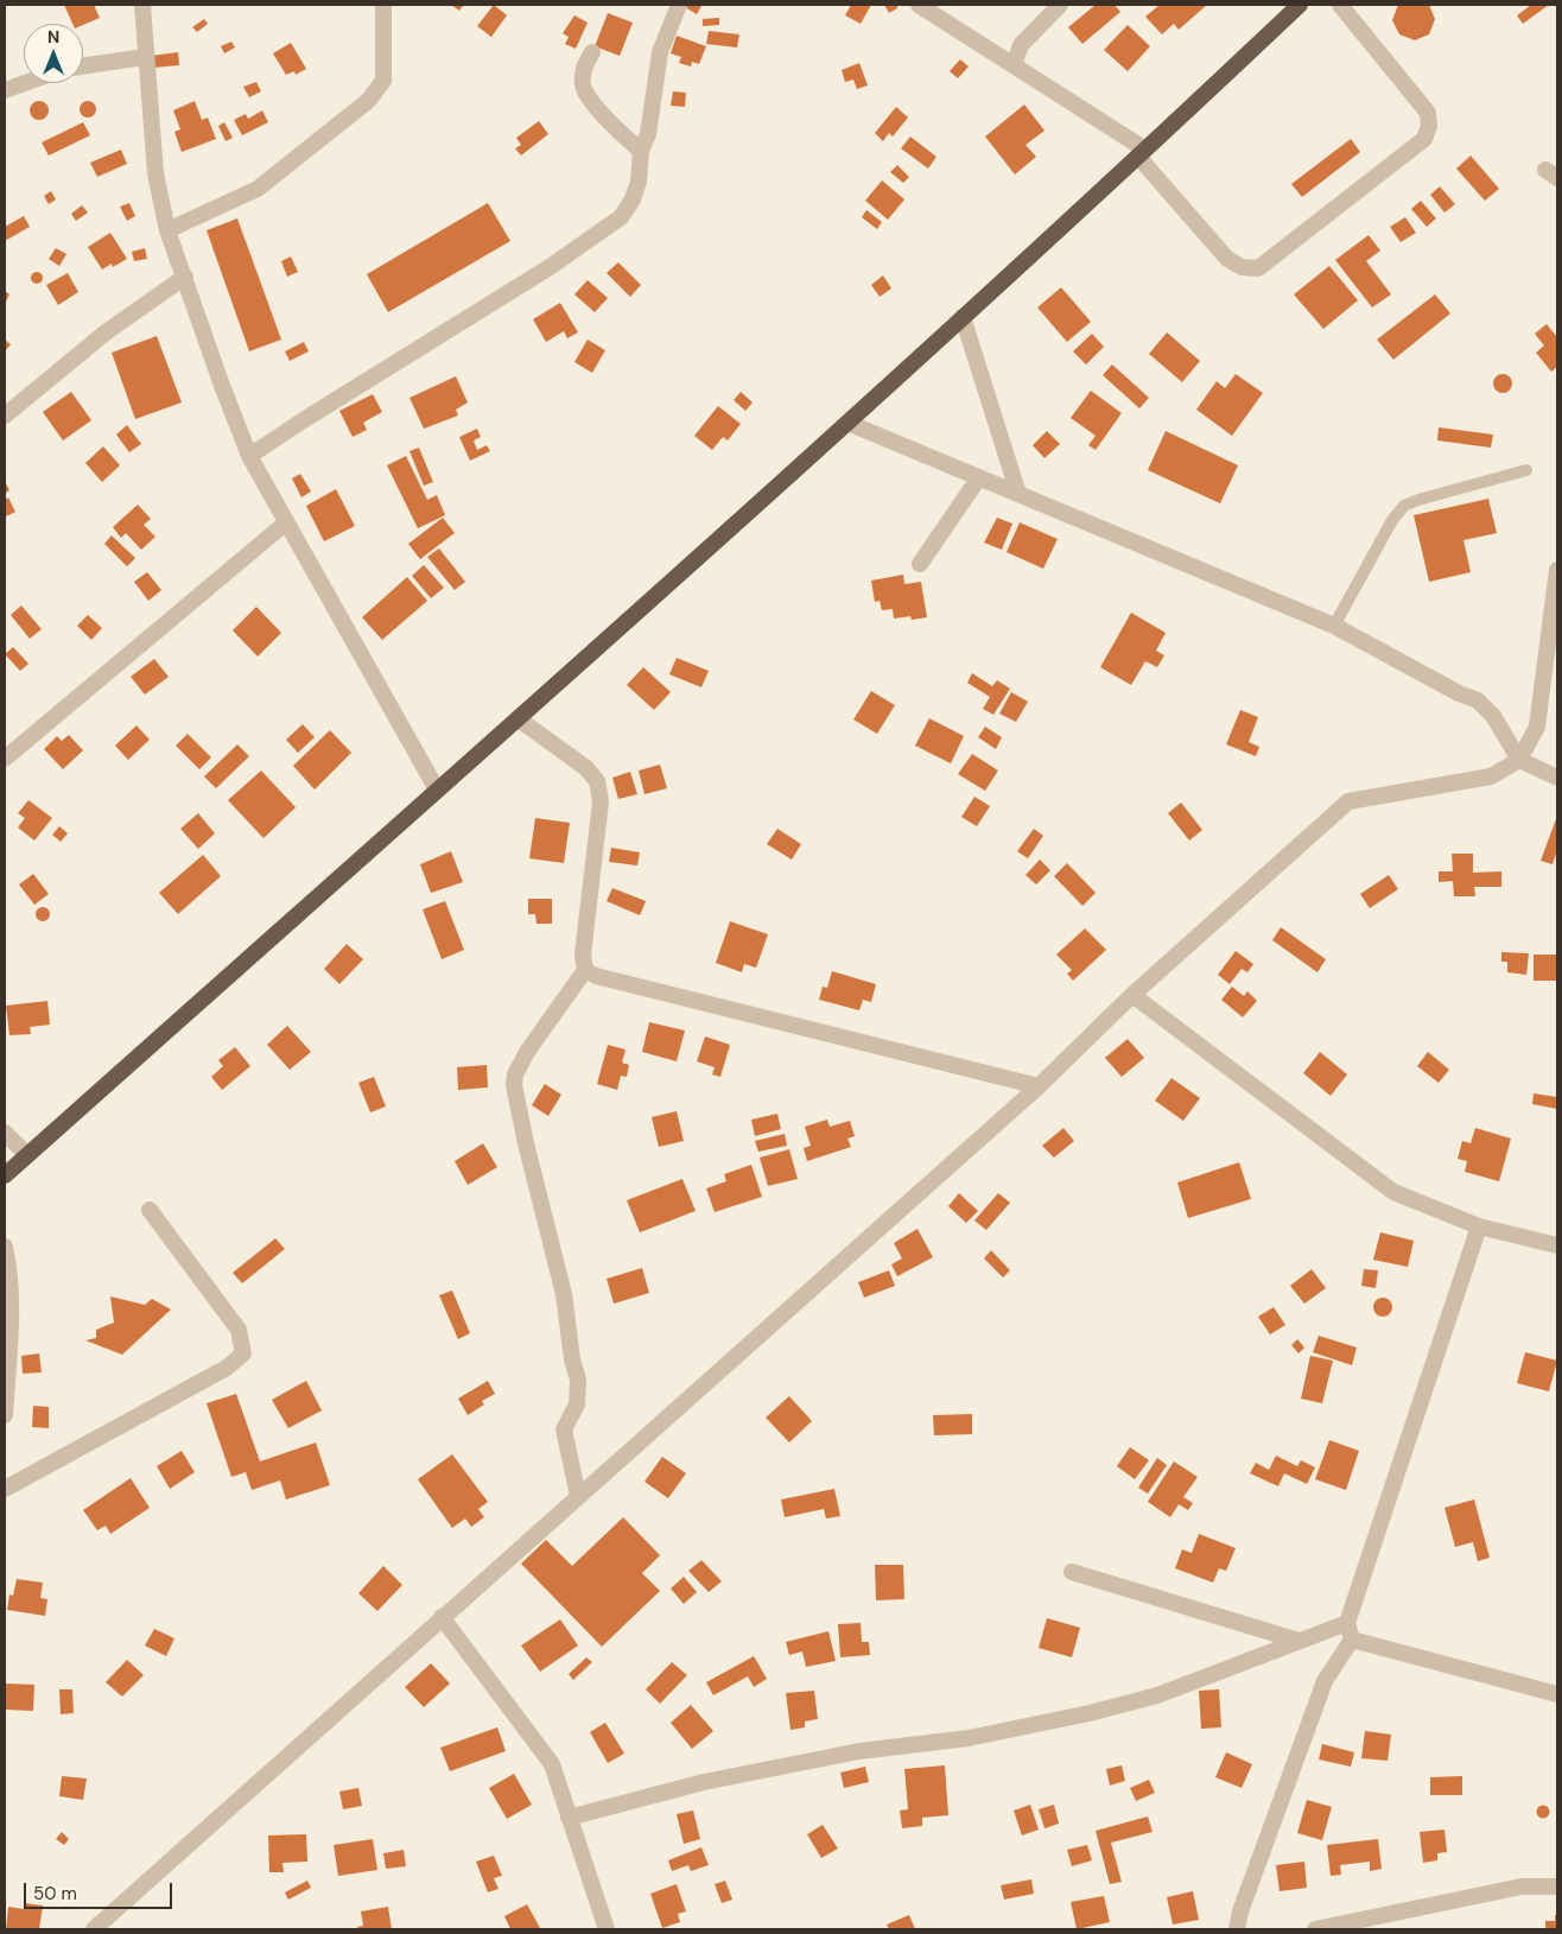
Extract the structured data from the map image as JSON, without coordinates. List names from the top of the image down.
{
  "scale_bar": "50 m",
  "north": "top"
}
